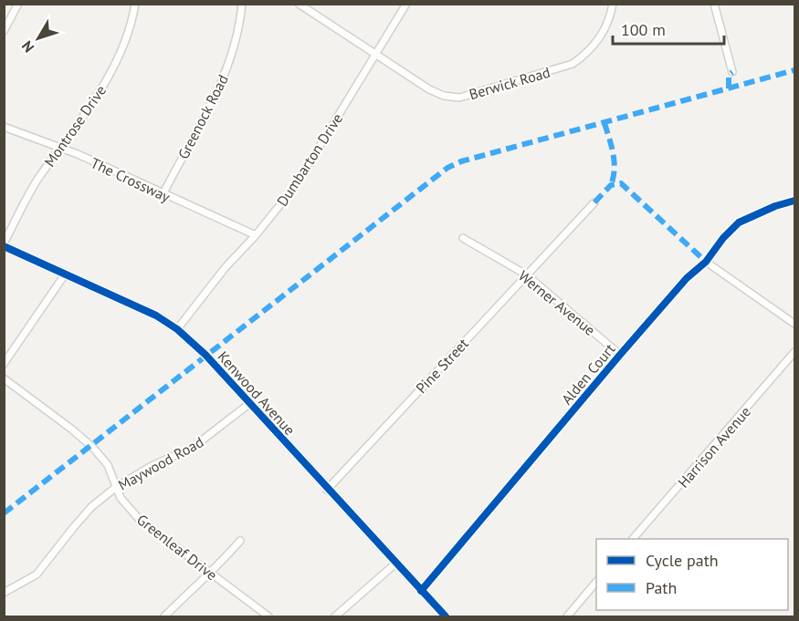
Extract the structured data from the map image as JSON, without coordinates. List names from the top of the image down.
{
  "streets": {
    "street": [
      "Berwick Road",
      "Greenock Road",
      "Montrose Drive",
      "Dumbarton Drive",
      "The Crossway",
      "Werner Avenue",
      "Pine Street",
      "Alden Court",
      "Kenwood Avenue",
      "Harrison Avenue",
      "Maywood Road",
      "Greenleaf Drive"
    ]
  },
  "crossings": [
    ["Berwick Road", "Dumbarton Drive"],
    ["Greenock Road", "The Crossway"],
    ["Montrose Drive", "The Crossway"],
    ["Montrose Drive", "Kenwood Avenue"],
    ["Dumbarton Drive", "The Crossway"],
    ["Dumbarton Drive", "Kenwood Avenue"],
    ["Werner Avenue", "Pine Street"],
    ["Werner Avenue", "Alden Court"],
    ["Pine Street", "Kenwood Avenue"],
    ["Alden Court", "Kenwood Avenue"],
    ["Kenwood Avenue", "Maywood Road"],
    ["Maywood Road", "Greenleaf Drive"]
  ],
  "legend": ["Cycle path", "Path"],
  "scale_bar": "100 m",
  "north": "bottom left"
}
